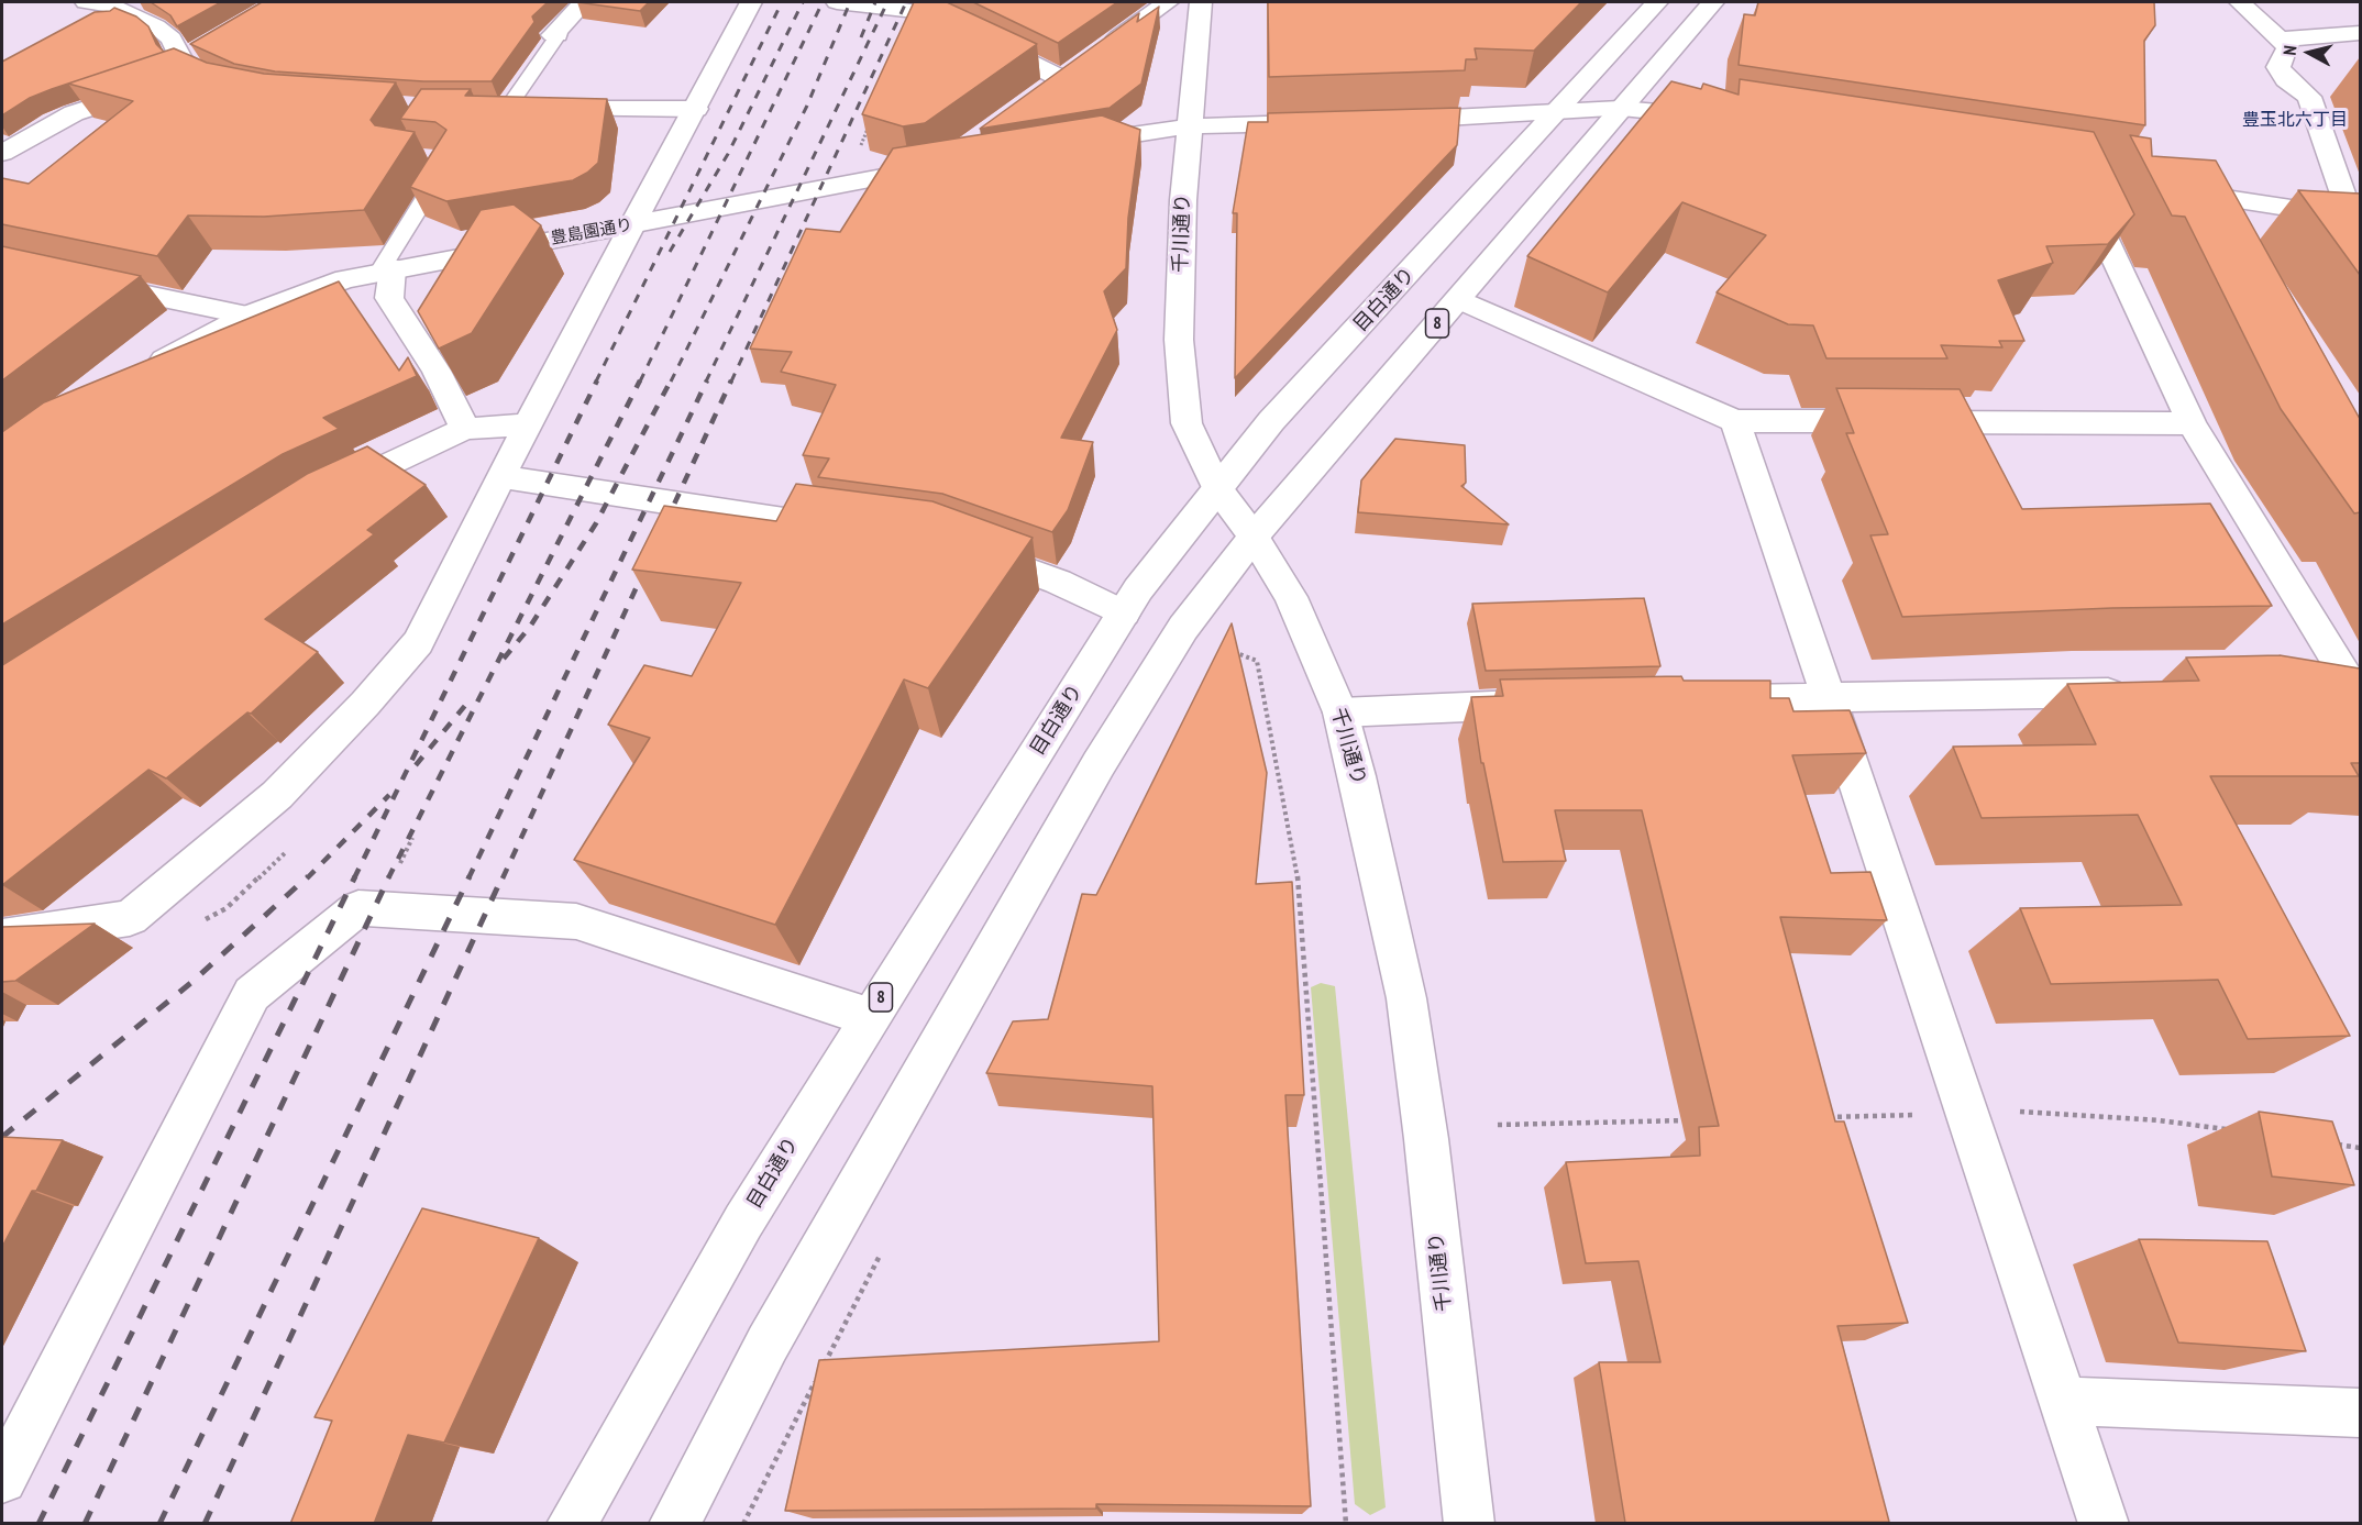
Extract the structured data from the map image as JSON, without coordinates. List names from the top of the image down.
{
  "streets": {
    "street": [
      "豊島園通り",
      "千川通り",
      "目白通り",
      "8"
    ]
  },
  "crossings": [
    ["千川通り", "目白通り"],
    ["千川通り", "8"]
  ],
  "districts": ["豊玉北六丁目"],
  "north": "left"
}
